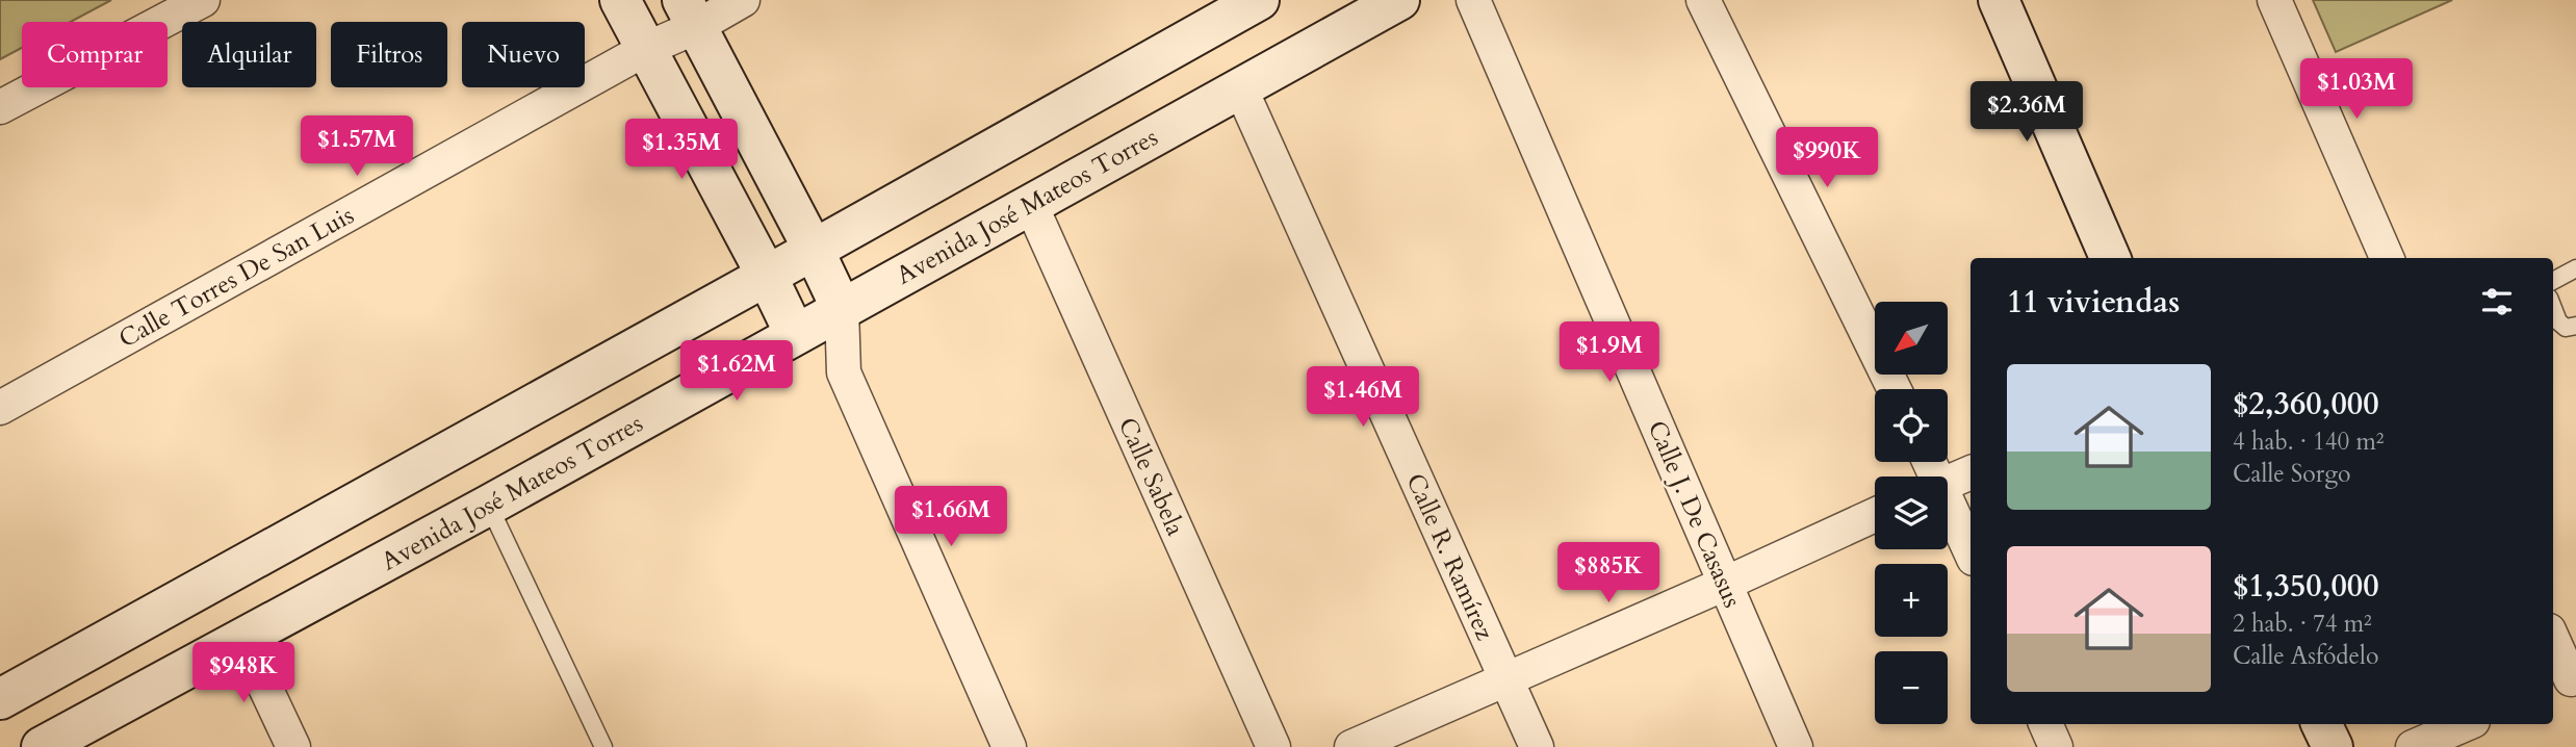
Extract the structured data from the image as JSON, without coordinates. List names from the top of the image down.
{
  "streets": {
    "street": [
      "Avenida José Mateos Torres",
      "Calle Torres De San Luis",
      "Calle Sabela",
      "Calle J. De Casasus",
      "Calle R. Ramírez"
    ]
  },
  "crossings": [
    ["Avenida José Mateos Torres", "Calle Sabela"],
    ["Avenida José Mateos Torres", "Calle R. Ramírez"]
  ],
  "north": "bottom left",
  "page": {
    "chip": [
      "Comprar",
      "Alquilar",
      "Filtros",
      "Nuevo"
    ],
    "price": [
      "$1.03M",
      "$2.36M",
      "$1.57M",
      "$1.35M",
      "$990K",
      "$1.9M",
      "$1.62M",
      "$1.46M",
      "$1.66M",
      "$885K",
      "$948K"
    ],
    "heading": "11 viviendas",
    "map_buttons": ["+", "−"],
    "list": [
      {
        "name": "$2,360,000",
        "note": "4 hab. · 140 m² · Calle Sorgo"
      },
      {
        "name": "$1,350,000",
        "note": "2 hab. · 74 m² · Calle Asfódelo"
      }
    ]
  }
}
